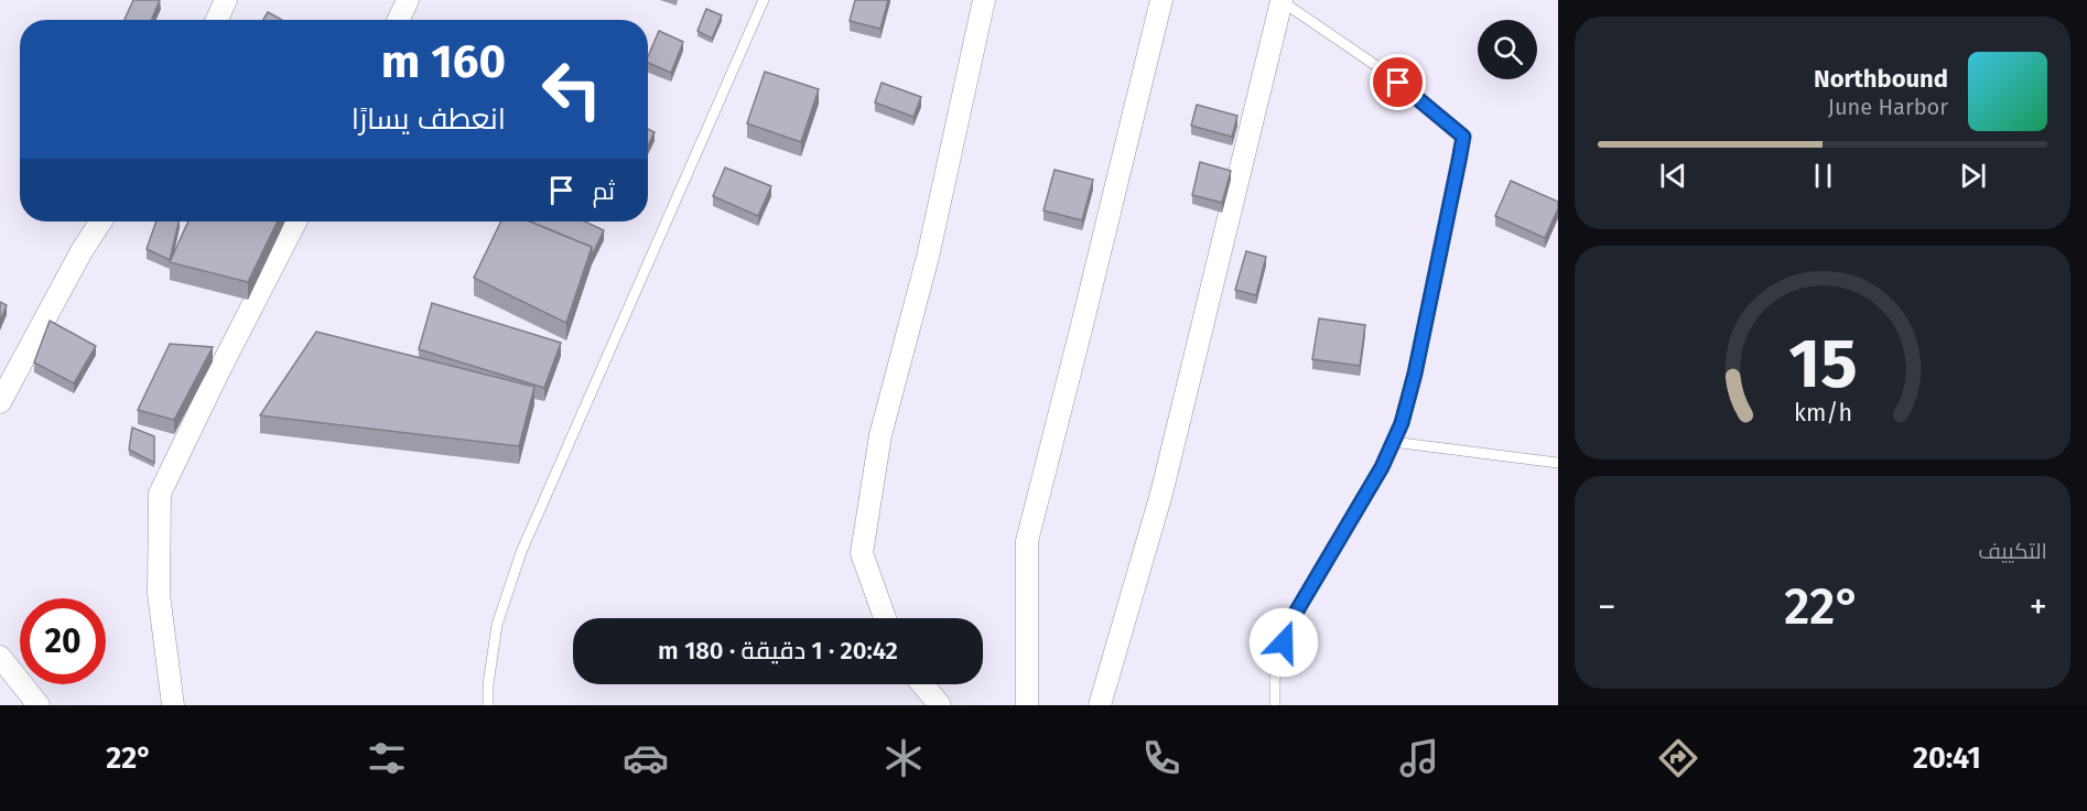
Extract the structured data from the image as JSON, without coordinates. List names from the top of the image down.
{
  "page": {
    "turn": ["160 m", "انعطف يسارًا"],
    "song": ["Northbound", "June Harbor"],
    "then": "ثم",
    "tile": "التكييف",
    "heat": ["−", "22°", "+"],
    "limit": "20",
    "trip": "20:42 · 1 دقيقة · 180 m",
    "tabs": ["20:41", "22°"],
    "gauge": ["15", "km/h"]
  }
}
